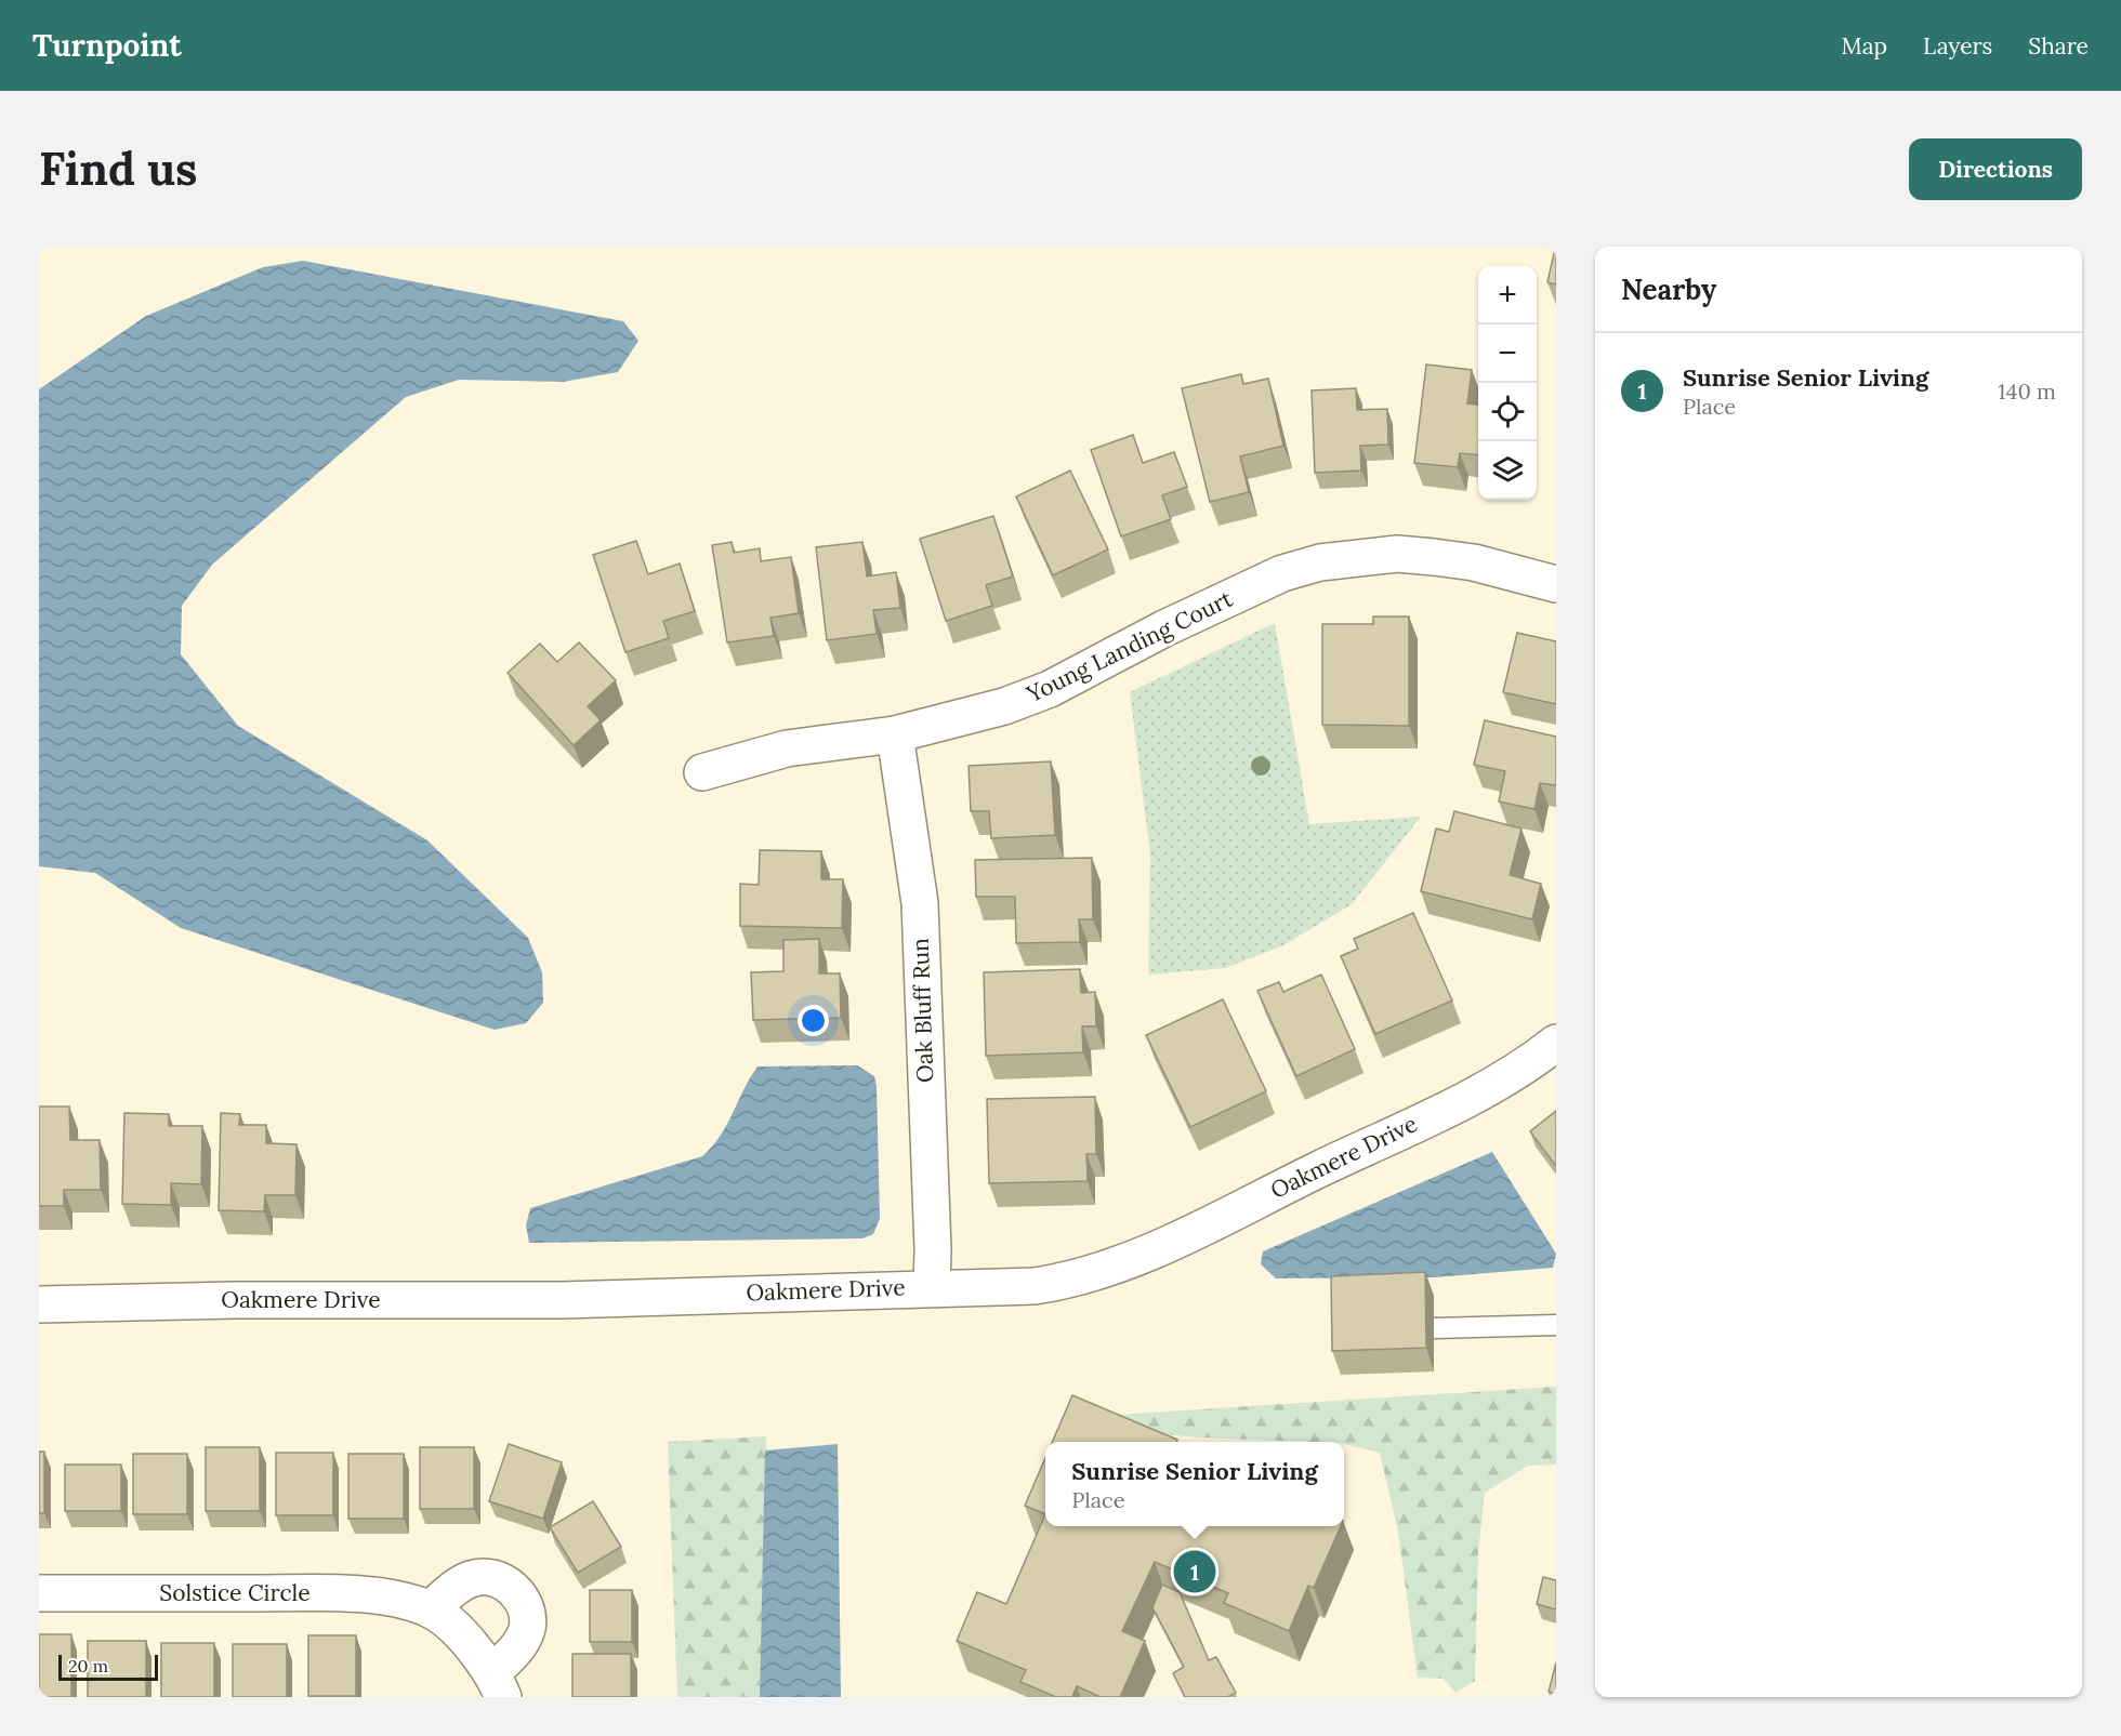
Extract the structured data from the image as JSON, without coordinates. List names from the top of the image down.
{
  "streets": {
    "street": [
      "Young Landing Court",
      "Oak Bluff Run",
      "Oakmere Drive",
      "Solstice Circle"
    ]
  },
  "crossings": [
    ["Young Landing Court", "Oak Bluff Run"],
    ["Oak Bluff Run", "Oakmere Drive"]
  ],
  "scale_bar": "20 m",
  "page": {
    "header": "Turnpoint",
    "nav": ["Map", "Layers", "Share"],
    "buttons": "Directions",
    "title": "Find us",
    "heading": "Nearby",
    "map_buttons": ["+", "−"],
    "list": [
      {
        "mark": "1",
        "name": "Sunrise Senior Living",
        "note": "Place",
        "value": "140 m"
      }
    ],
    "popup": ["Sunrise Senior Living", "Place"],
    "pins": "1",
    "scale": "20 m"
  }
}
